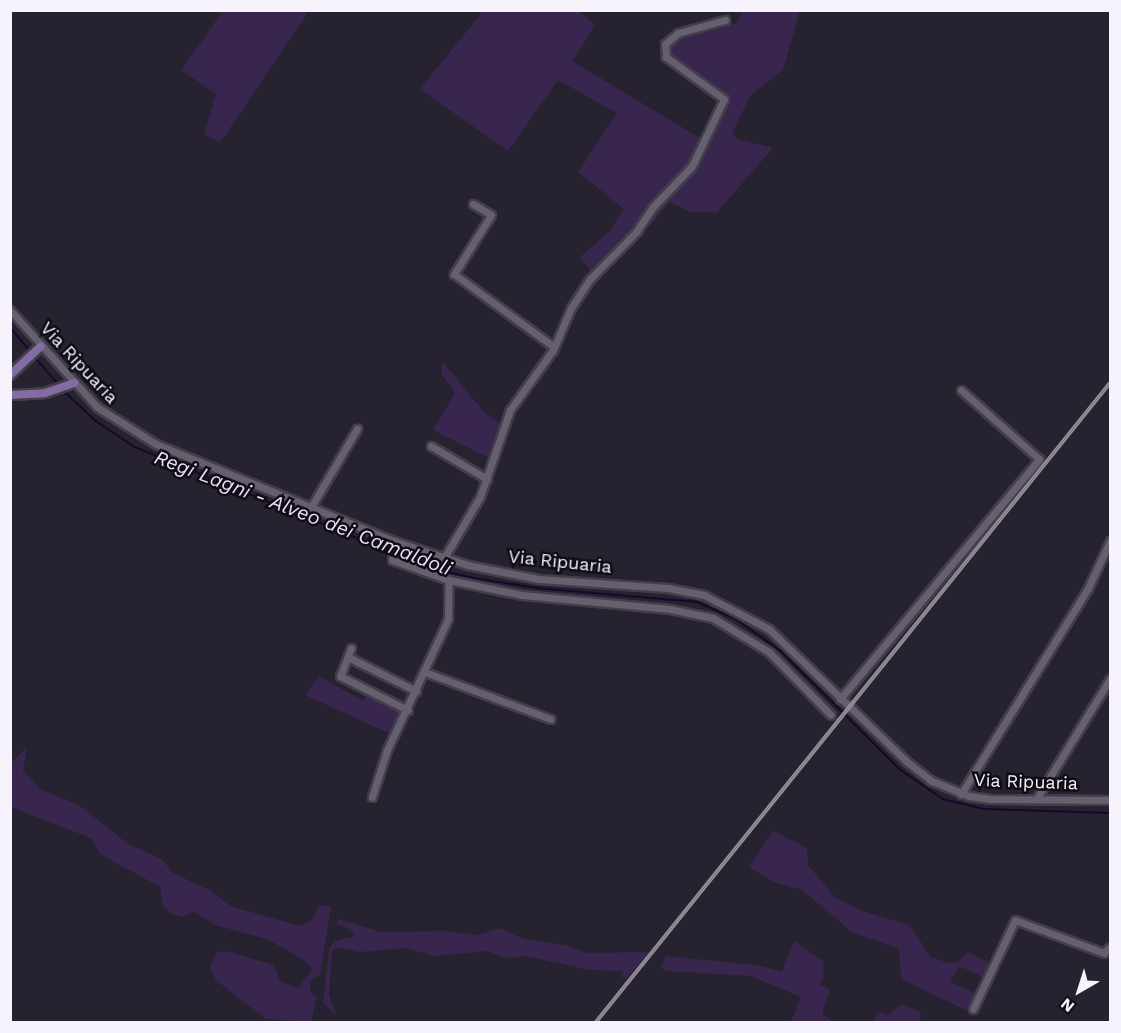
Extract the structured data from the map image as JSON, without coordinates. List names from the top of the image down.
{
  "streets": {
    "street": ["Via Ripuaria"]
  },
  "water": ["Regi Lagni - Alveo dei Camaldoli"],
  "north": "bottom left"
}
